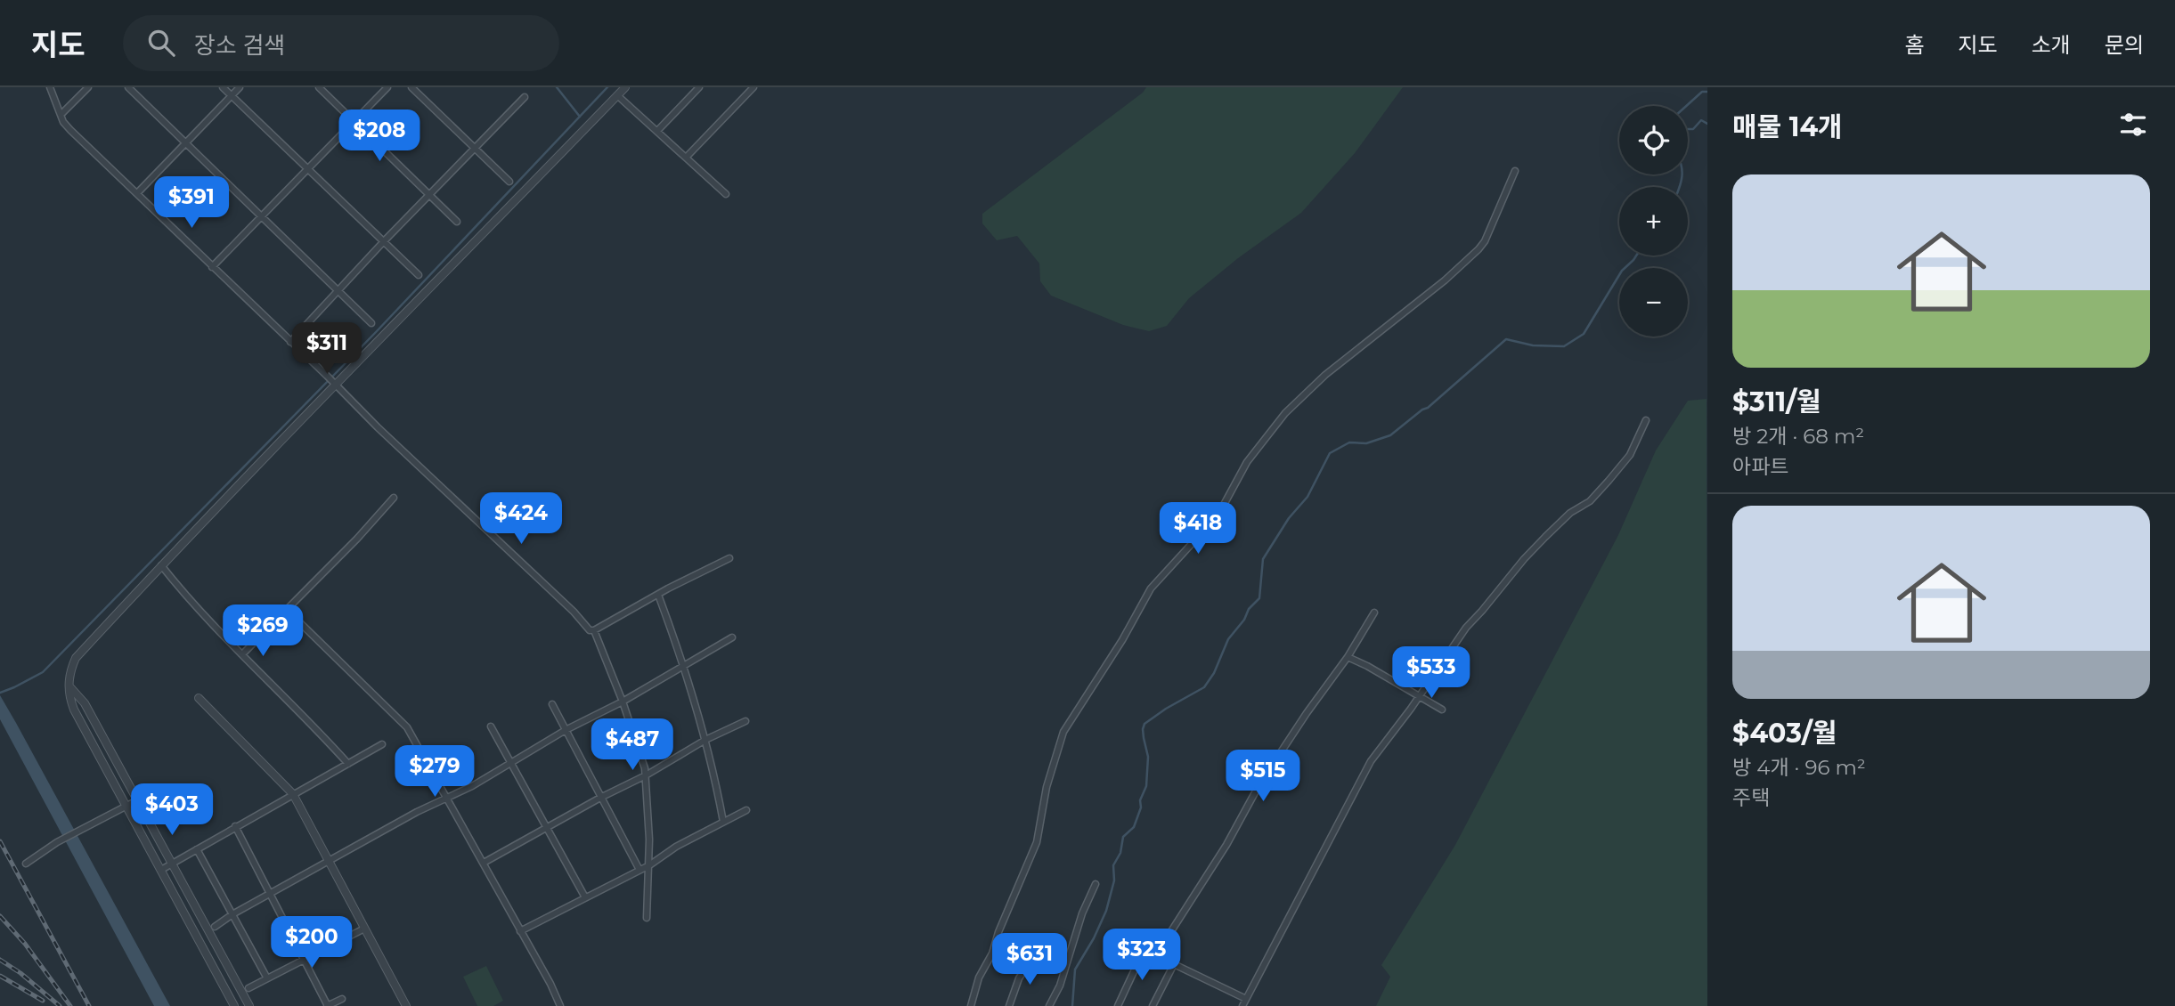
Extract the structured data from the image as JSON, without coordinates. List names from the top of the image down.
{
  "page": {
    "header": "지도",
    "search": "장소 검색",
    "nav": [
      "홈",
      "지도",
      "소개",
      "문의"
    ],
    "heading": "매물 14개",
    "map_buttons": ["+", "−"],
    "price": [
      "$208",
      "$391",
      "$311",
      "$424",
      "$418",
      "$269",
      "$533",
      "$487",
      "$279",
      "$515",
      "$403",
      "$200",
      "$323",
      "$631"
    ],
    "list": [
      {
        "name": "$311/월",
        "note": "방 2개 · 68 m² · 아파트"
      },
      {
        "name": "$403/월",
        "note": "방 4개 · 96 m² · 주택"
      }
    ]
  }
}
